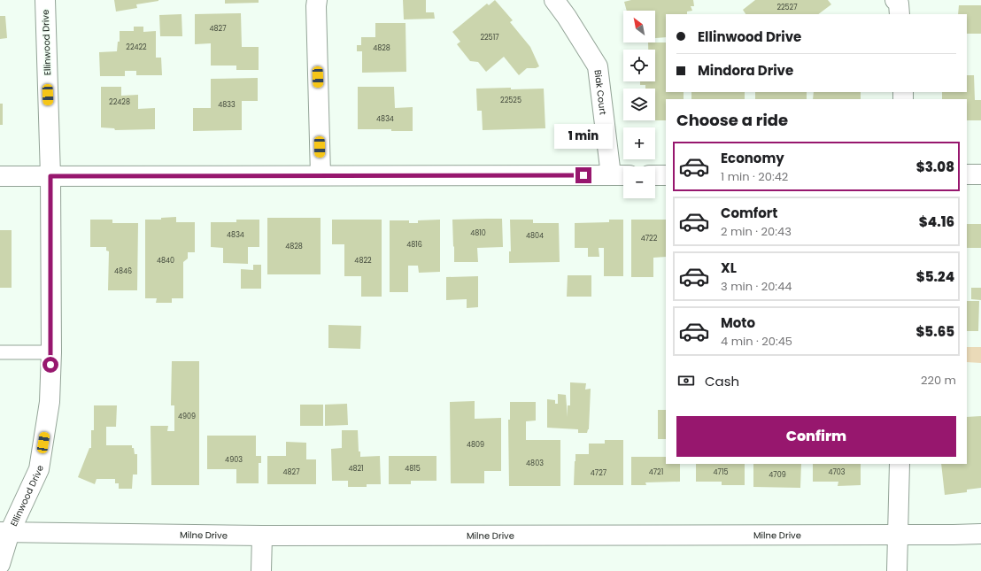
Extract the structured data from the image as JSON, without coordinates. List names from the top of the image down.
{
  "streets": {
    "street": ["Ellinwood Drive", "Biak Court", "Milne Drive"]
  },
  "crossings": [
    ["Ellinwood Drive", "Milne Drive"]
  ],
  "house_numbers": [
    "22527",
    "4827",
    "22517",
    "22422",
    "4828",
    "22525",
    "22428",
    "4833",
    "4834",
    "4810",
    "4834",
    "4804",
    "4722",
    "4816",
    "4828",
    "4840",
    "4822",
    "4846",
    "4909",
    "4809",
    "4903",
    "4803",
    "4821",
    "4815",
    "4827",
    "4721",
    "4715",
    "4703",
    "4727",
    "4709"
  ],
  "north": "top left",
  "page": {
    "map_buttons": ["+", "−"],
    "banner": ["Ellinwood Drive", "Mindora Drive"],
    "heading": "Choose a ride",
    "bubble": "1 min",
    "list": [
      {
        "name": "Economy",
        "note": "1 min · 20:42",
        "value": "$3.08"
      },
      {
        "name": "Comfort",
        "note": "2 min · 20:43",
        "value": "$4.16"
      },
      {
        "name": "XL",
        "note": "3 min · 20:44",
        "value": "$5.24"
      },
      {
        "name": "Moto",
        "note": "4 min · 20:45",
        "value": "$5.65"
      }
    ],
    "pay": ["Cash", "220 m"],
    "buttons": "Confirm"
  }
}
